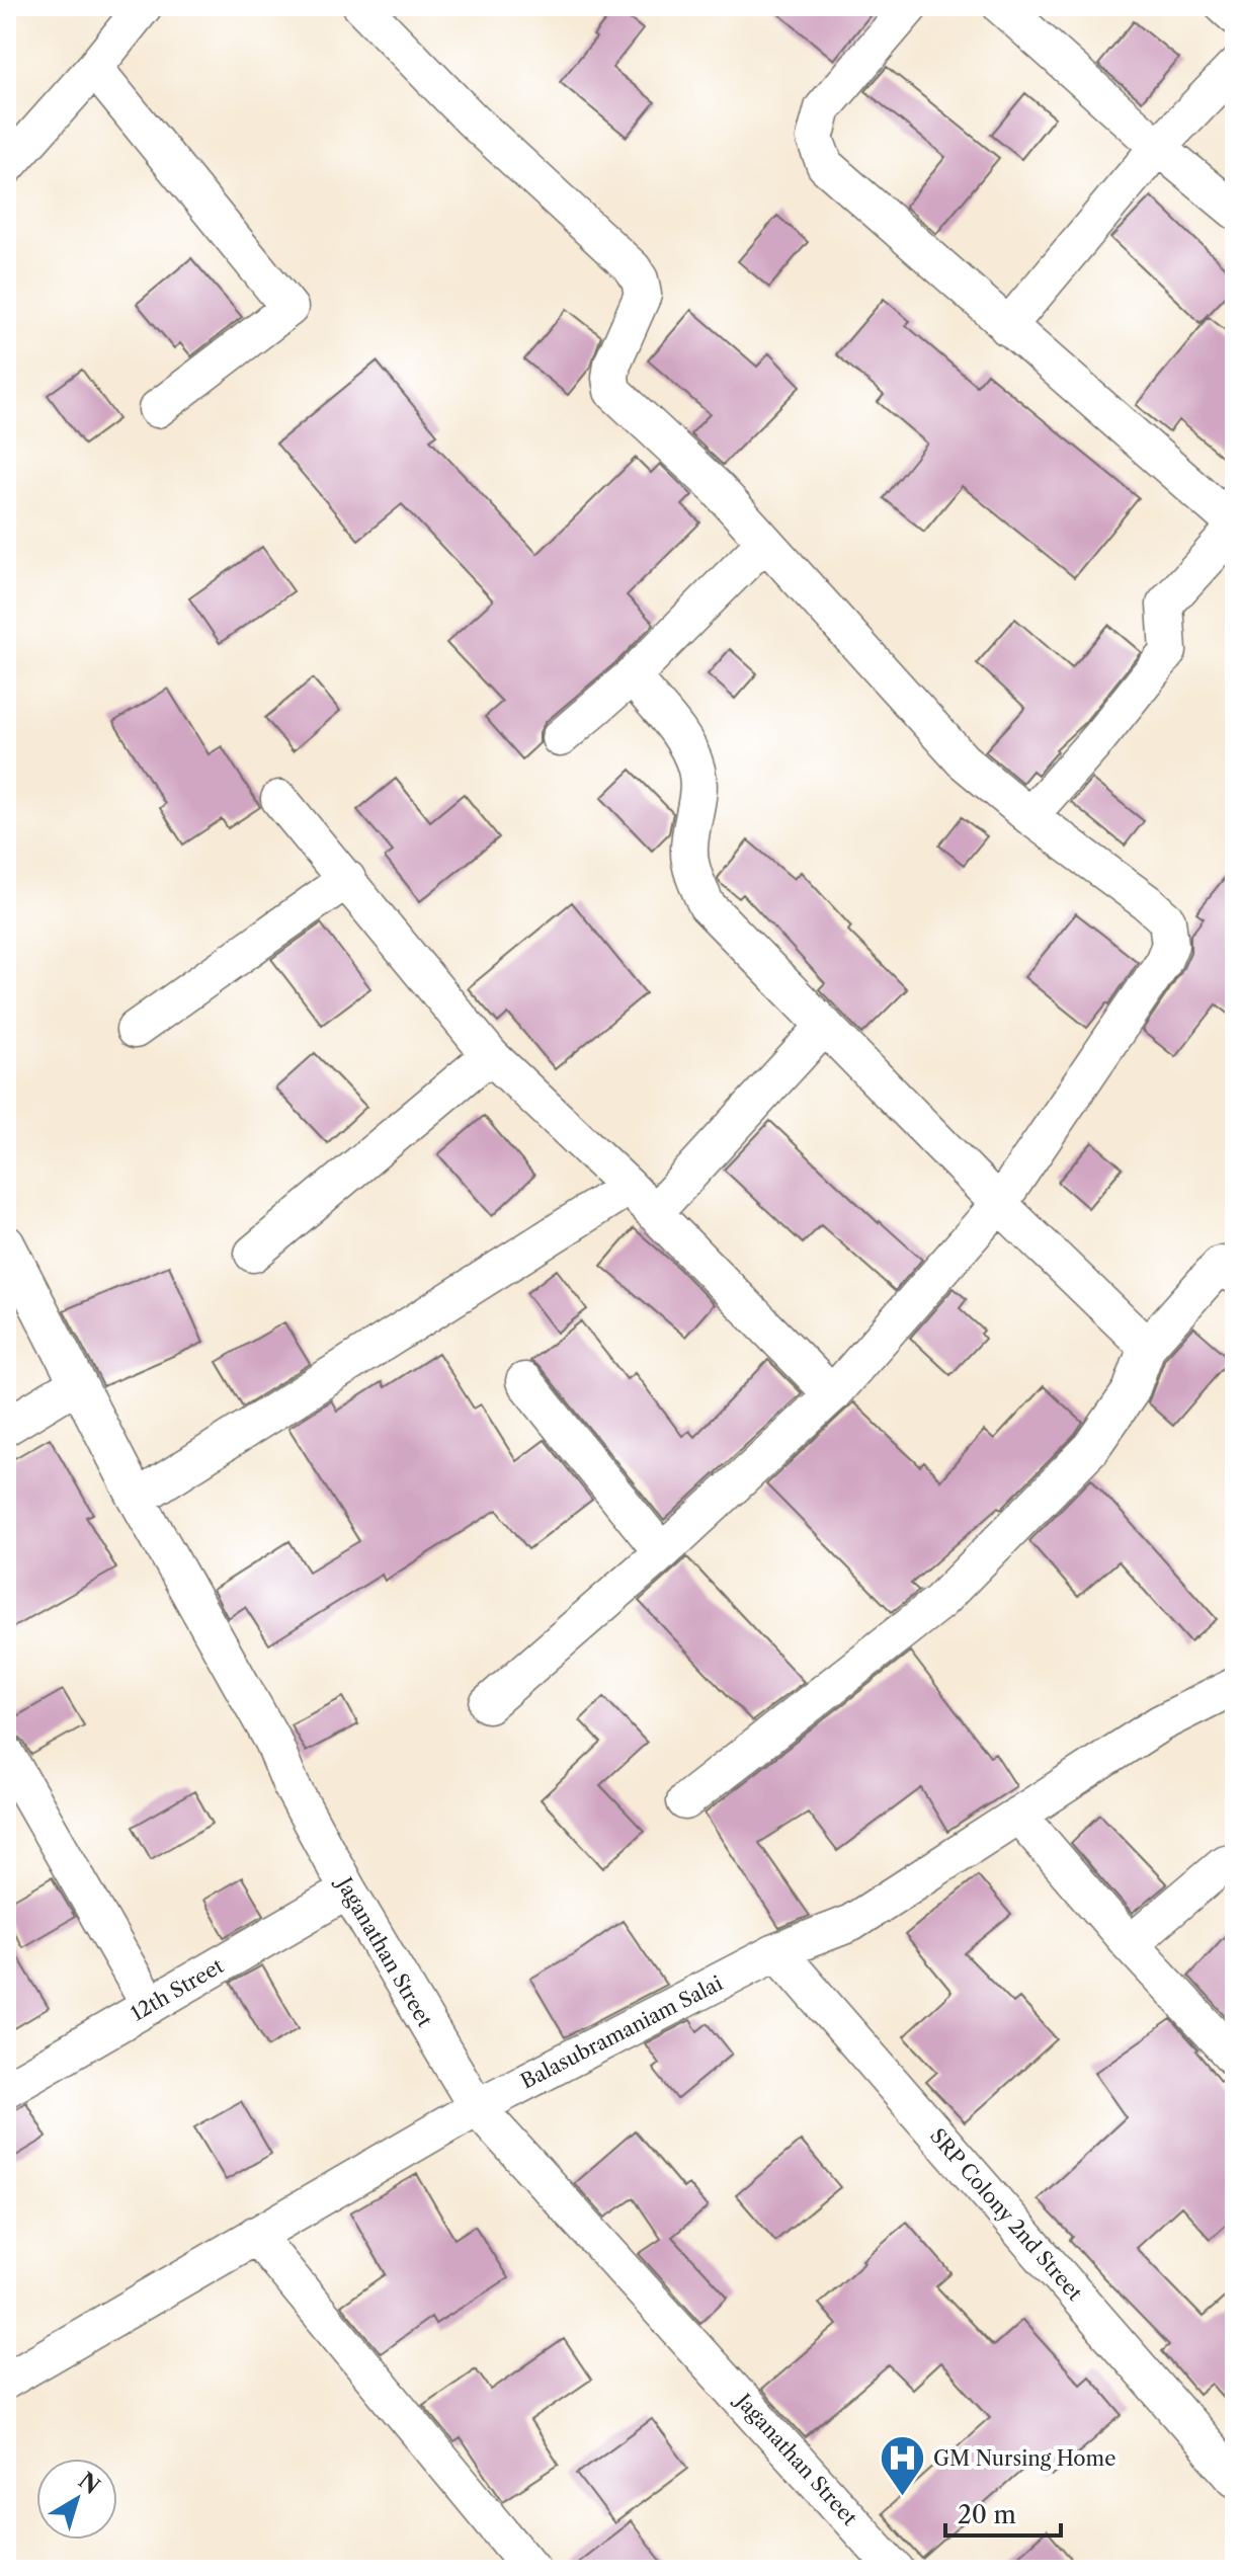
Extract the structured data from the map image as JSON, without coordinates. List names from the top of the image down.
{
  "streets": {
    "street": [
      "Jaganathan Street",
      "12th Street",
      "Balasubramaniam Salai",
      "SRP Colony 2nd Street"
    ]
  },
  "crossings": [
    ["Jaganathan Street", "12th Street"],
    ["Jaganathan Street", "Balasubramaniam Salai"],
    ["Balasubramaniam Salai", "SRP Colony 2nd Street"]
  ],
  "places": {
    "hospital": ["GM Nursing Home"]
  },
  "scale_bar": "20 m",
  "north": "top right"
}
